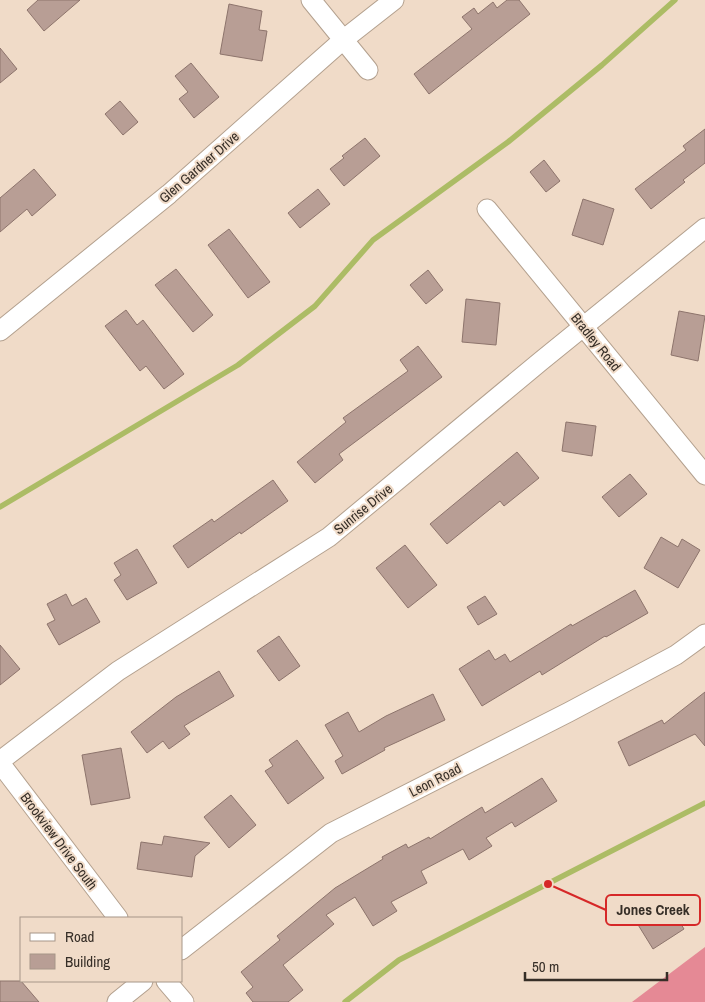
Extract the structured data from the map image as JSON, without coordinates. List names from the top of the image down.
{
  "streets": {
    "street": [
      "Glen Gardner Drive",
      "Bradley Road",
      "Sunrise Drive",
      "Leon Road",
      "Brookview Drive South"
    ]
  },
  "crossings": [
    ["Bradley Road", "Sunrise Drive"],
    ["Sunrise Drive", "Brookview Drive South"]
  ],
  "places": ["Jones Creek"],
  "legend": ["Road", "Building"],
  "scale_bar": "50 m"
}
